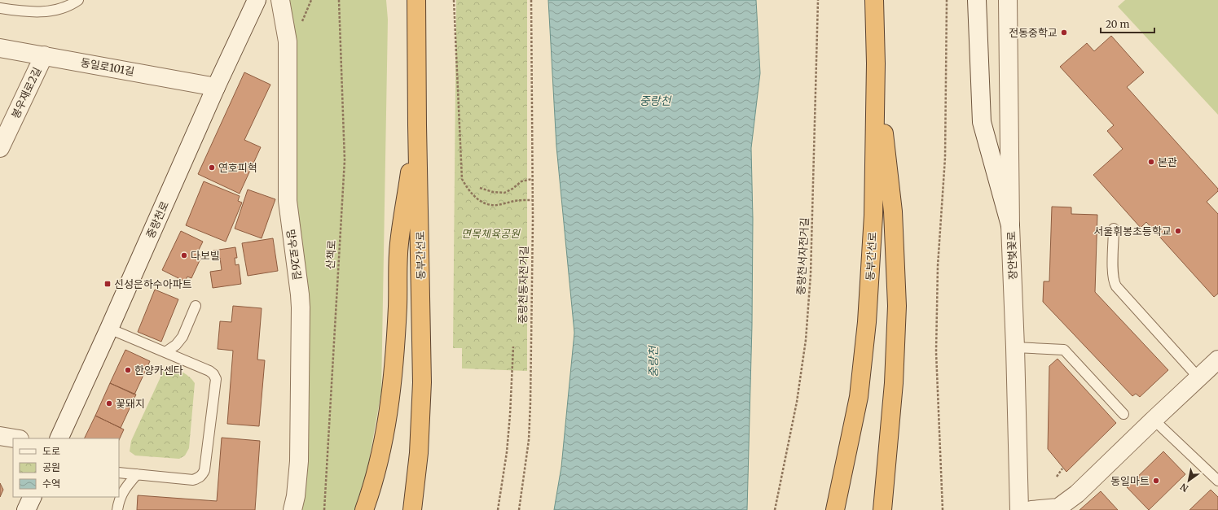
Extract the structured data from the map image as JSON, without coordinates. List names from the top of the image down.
{
  "streets": {
    "highway": ["동부간선로"],
    "street": [
      "동일로101길",
      "봉우재로2길",
      "중랑천로",
      "망우로26길",
      "장안벚꽃로"
    ],
    "path": ["산책로", "중랑천서자전거길", "중랑천동자전거길"]
  },
  "crossings": [
    ["동일로101길", "봉우재로2길"],
    ["동일로101길", "중랑천로"]
  ],
  "water": ["중랑천"],
  "parks": ["면목체육공원"],
  "places": {
    "other": [
      "전동중학교",
      "본관",
      "연호피혁",
      "서울휘봉초등학교",
      "다보빌",
      "한양카센타",
      "꽃돼지",
      "동일마트"
    ],
    "transit": ["신성은하수아파트"]
  },
  "legend": ["도로", "공원", "수역"],
  "scale_bar": "20 m",
  "north": "bottom left"
}
